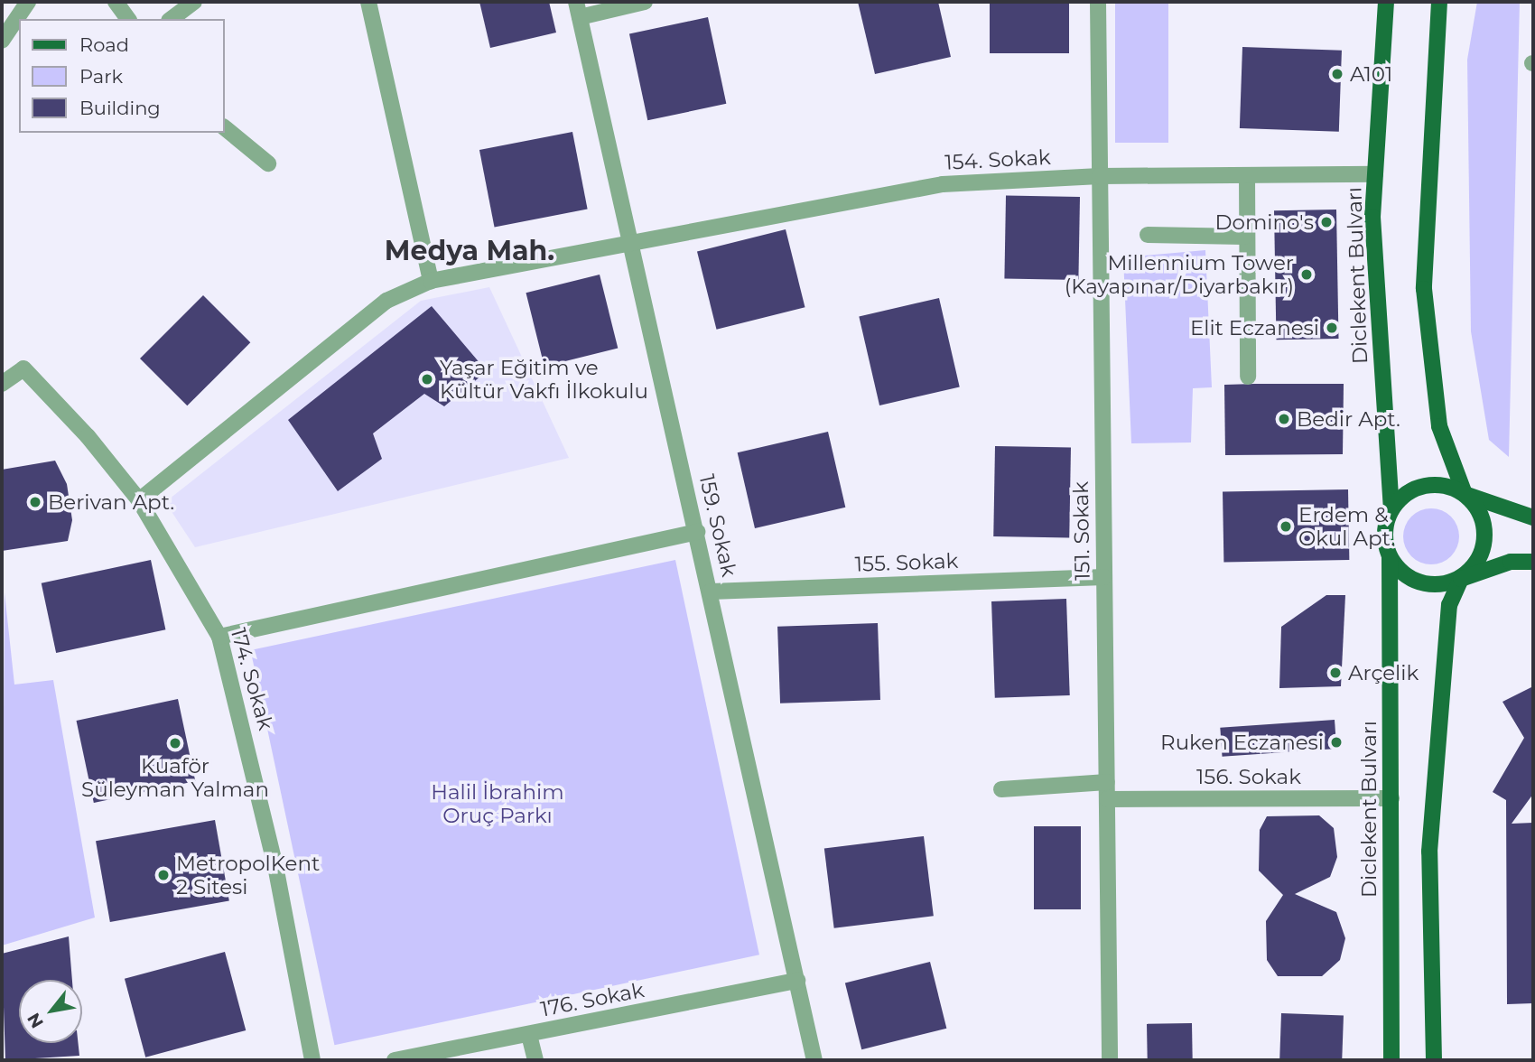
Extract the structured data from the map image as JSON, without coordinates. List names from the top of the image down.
{
  "streets": {
    "main road": ["Diclekent Bulvarı"],
    "street": [
      "154. Sokak",
      "159. Sokak",
      "151. Sokak",
      "155. Sokak",
      "174. Sokak",
      "156. Sokak",
      "176. Sokak"
    ]
  },
  "crossings": [
    ["154. Sokak", "Diclekent Bulvarı"],
    ["154. Sokak", "159. Sokak"],
    ["154. Sokak", "151. Sokak"],
    ["154. Sokak", "174. Sokak"],
    ["Diclekent Bulvarı", "156. Sokak"],
    ["159. Sokak", "155. Sokak"],
    ["159. Sokak", "176. Sokak"],
    ["151. Sokak", "155. Sokak"],
    ["151. Sokak", "156. Sokak"]
  ],
  "districts": ["Medya Mah."],
  "parks": ["Halil İbrahim Oruç Parkı"],
  "places": [
    "A101",
    "Domino's",
    "Millennium Tower (Kayapınar/Diyarbakır)",
    "Elit Eczanesi",
    "Yaşar Eğitim ve Kültür Vakfı İlkokulu",
    "Bedir Apt.",
    "Berivan Apt.",
    "Erdem & Okul Apt.",
    "Arçelik",
    "Ruken Eczanesi",
    "Kuaför Süleyman Yalman",
    "MetropolKent 2 Sitesi"
  ],
  "legend": ["Road", "Park", "Building"],
  "north": "bottom left"
}
